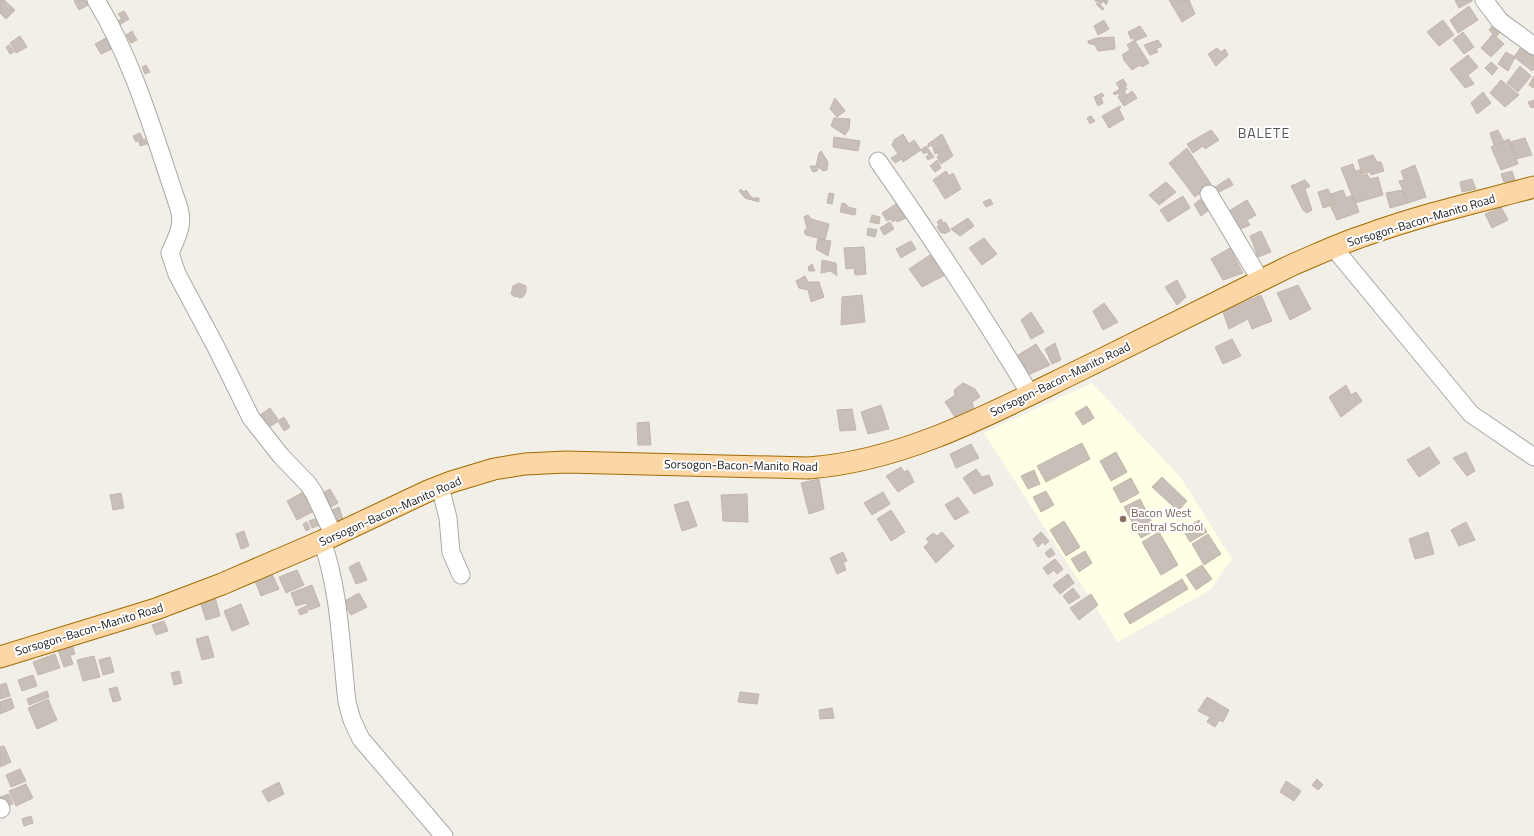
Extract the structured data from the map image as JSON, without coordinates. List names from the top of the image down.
{
  "streets": {
    "main road": ["Sorsogon-Bacon-Manito Road"]
  },
  "districts": ["BALETE"],
  "places": ["Bacon West Central School"]
}
